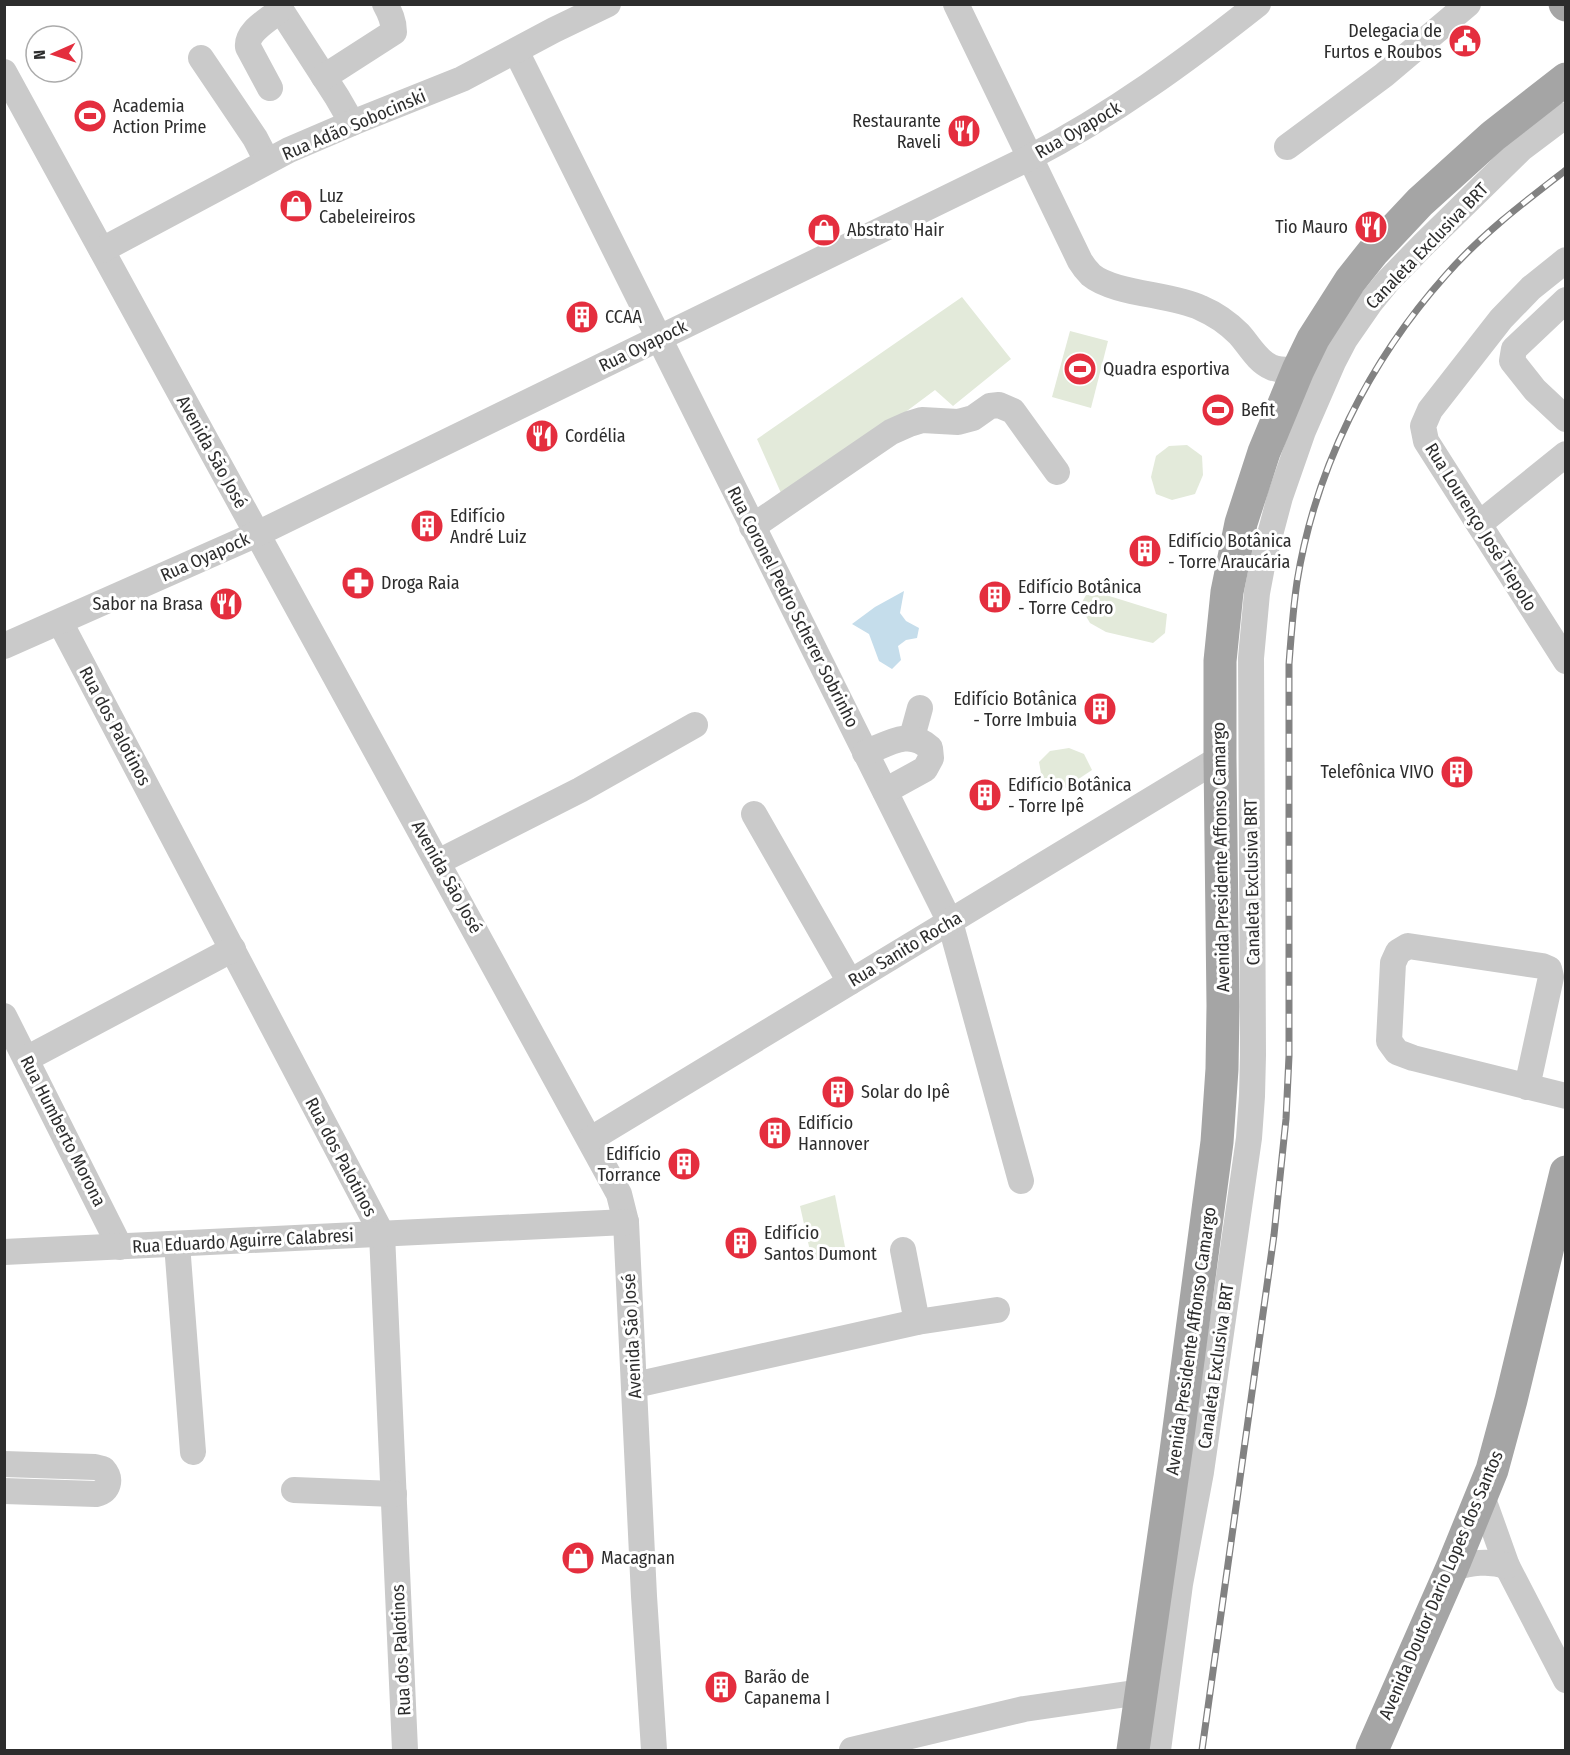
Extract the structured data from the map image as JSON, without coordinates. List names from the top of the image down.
{
  "streets": {
    "main road": ["Avenida Presidente Affonso Camargo", "Avenida Doutor Dario Lopes dos Santos"],
    "street": [
      "Rua Adão Sobocinski",
      "Rua Oyapock",
      "Canaleta Exclusiva BRT",
      "Avenida São José",
      "Rua Lourenço José Tiepolo",
      "Rua Coronel Pedro Scherer Sobrinho",
      "Rua dos Palotinos",
      "Rua Sanito Rocha",
      "Rua Humberto Morona",
      "Rua Eduardo Aguirre Calabresi"
    ]
  },
  "crossings": [
    ["Rua Adão Sobocinski", "Avenida São José"],
    ["Rua Adão Sobocinski", "Rua Coronel Pedro Scherer Sobrinho"],
    ["Rua Oyapock", "Avenida São José"],
    ["Rua Oyapock", "Rua Coronel Pedro Scherer Sobrinho"],
    ["Rua Oyapock", "Rua dos Palotinos"],
    ["Avenida São José", "Rua Sanito Rocha"],
    ["Avenida São José", "Rua Eduardo Aguirre Calabresi"],
    ["Rua Coronel Pedro Scherer Sobrinho", "Rua Sanito Rocha"],
    ["Rua dos Palotinos", "Rua Eduardo Aguirre Calabresi"],
    ["Avenida Presidente Affonso Camargo", "Rua Sanito Rocha"],
    ["Rua Humberto Morona", "Rua Eduardo Aguirre Calabresi"]
  ],
  "places": {
    "public building": ["Delegacia de Furtos e Roubos"],
    "sports": ["Academia Action Prime", "Quadra esportiva", "Befit"],
    "restaurant": [
      "Restaurante Raveli",
      "Tio Mauro",
      "Cordélia",
      "Sabor na Brasa"
    ],
    "shop": ["Luz Cabeleireiros", "Abstrato Hair", "Macagnan"],
    "building": [
      "CCAA",
      "Edifício André Luiz",
      "Edifício Botânica - Torre Araucária",
      "Edifício Botânica - Torre Cedro",
      "Edifício Botânica - Torre Imbuia",
      "Telefônica VIVO",
      "Edifício Botânica - Torre Ipê",
      "Solar do Ipê",
      "Edifício Hannover",
      "Edifício Torrance",
      "Edifício Santos Dumont",
      "Barão de Capanema I"
    ],
    "pharmacy": ["Droga Raia"]
  },
  "north": "left"
}
